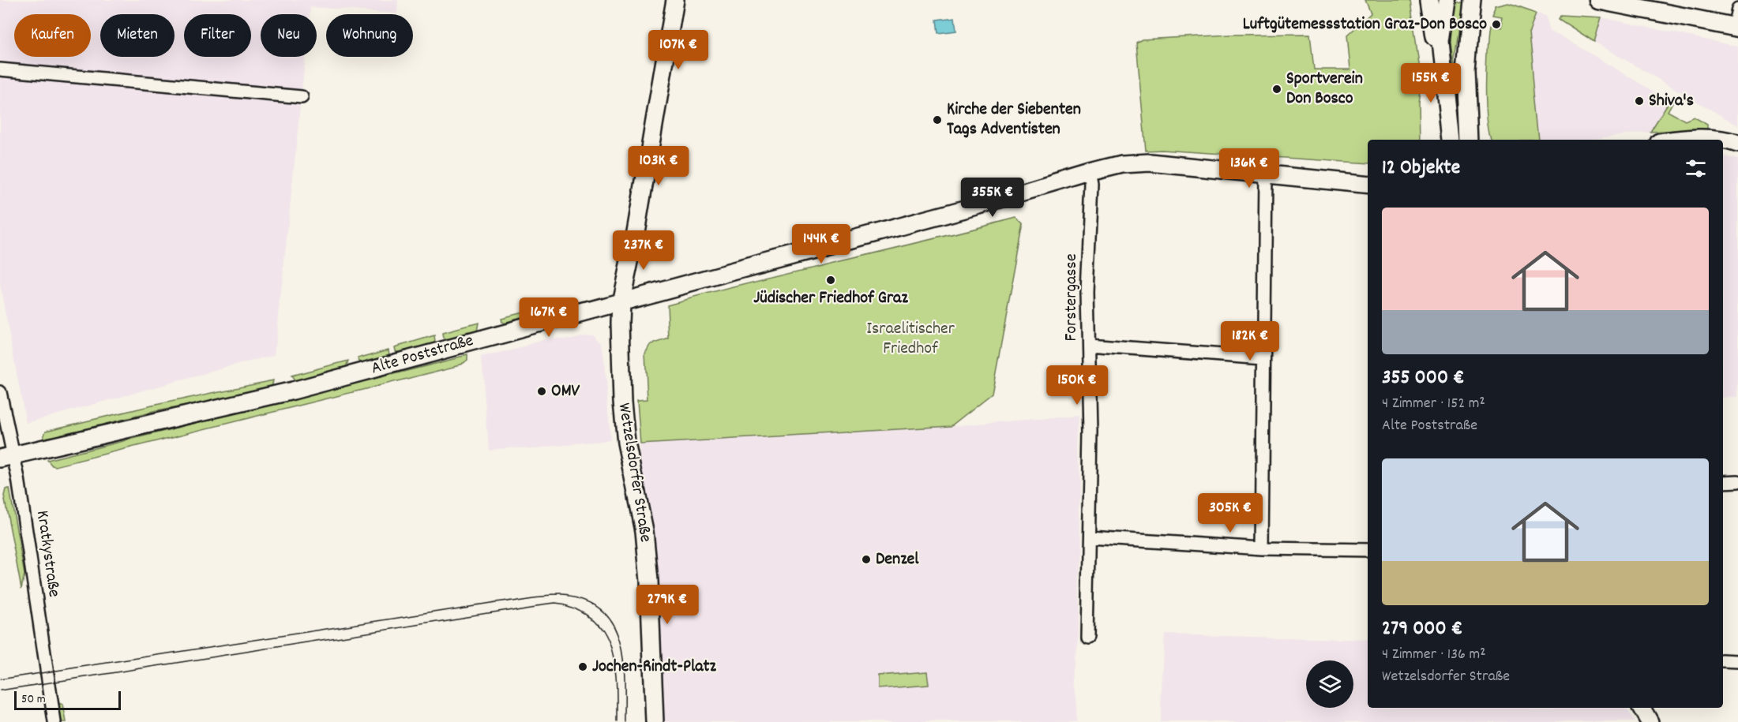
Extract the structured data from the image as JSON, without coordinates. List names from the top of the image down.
{
  "streets": {
    "main road": ["Alte Poststraße", "Wetzelsdorfer Straße"],
    "street": ["Forstergasse", "Kratkystraße"]
  },
  "crossings": [
    ["Forstergasse", "Alte Poststraße"],
    ["Alte Poststraße", "Wetzelsdorfer Straße"],
    ["Alte Poststraße", "Kratkystraße"]
  ],
  "parks": ["Israelitischer Friedhof"],
  "places": [
    "Luftgütemessstation Graz-Don Bosco",
    "Sportverein Don Bosco",
    "Shiva's",
    "Kirche der Siebenten Tags Adventisten",
    "Jüdischer Friedhof Graz",
    "OMV",
    "Denzel",
    "Jochen-Rindt-Platz"
  ],
  "scale_bar": "50 m",
  "page": {
    "chip": [
      "Kaufen",
      "Mieten",
      "Filter",
      "Neu",
      "Wohnung"
    ],
    "price": [
      "107K €",
      "155K €",
      "103K €",
      "136K €",
      "355K €",
      "144K €",
      "237K €",
      "167K €",
      "182K €",
      "150K €",
      "305K €",
      "279K €"
    ],
    "heading": "12 Objekte",
    "list": [
      {
        "name": "355 000 €",
        "note": "4 Zimmer · 152 m² · Alte Poststraße"
      },
      {
        "name": "279 000 €",
        "note": "4 Zimmer · 136 m² · Wetzelsdorfer Straße"
      }
    ],
    "scale": "50 m"
  }
}
